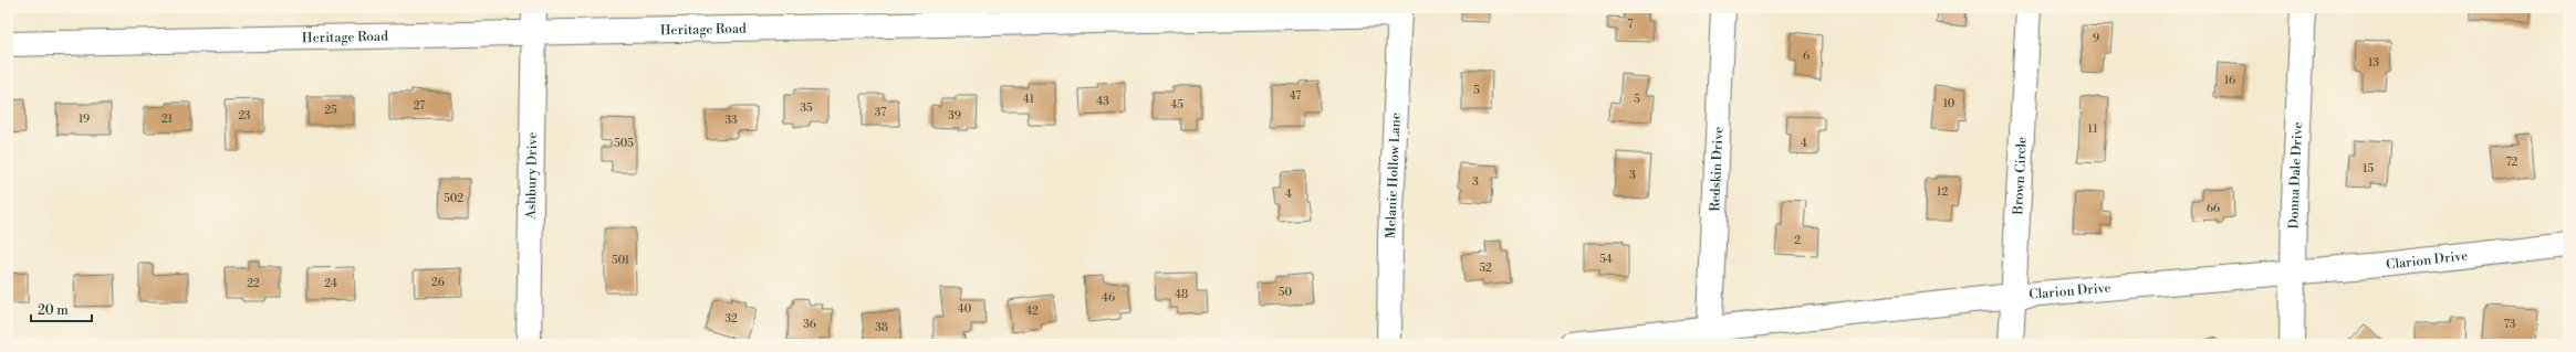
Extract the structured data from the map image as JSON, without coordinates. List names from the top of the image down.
{
  "streets": {
    "street": [
      "Heritage Road",
      "Redskin Drive",
      "Melanie Hollow Lane",
      "Brown Circle",
      "Donna Dale Drive",
      "Ashbury Drive",
      "Clarion Drive"
    ]
  },
  "crossings": [
    ["Heritage Road", "Melanie Hollow Lane"],
    ["Heritage Road", "Ashbury Drive"],
    ["Redskin Drive", "Clarion Drive"],
    ["Brown Circle", "Clarion Drive"],
    ["Donna Dale Drive", "Clarion Drive"]
  ],
  "house_numbers": [
    "7",
    "9",
    "6",
    "13",
    "16",
    "5",
    "47",
    "41",
    "5",
    "43",
    "10",
    "45",
    "27",
    "35",
    "25",
    "37",
    "23",
    "39",
    "19",
    "21",
    "33",
    "11",
    "505",
    "4",
    "72",
    "15",
    "3",
    "3",
    "12",
    "4",
    "502",
    "66",
    "2",
    "54",
    "501",
    "52",
    "26",
    "22",
    "24",
    "50",
    "48",
    "46",
    "40",
    "42",
    "32",
    "36",
    "73",
    "38"
  ],
  "scale_bar": "20 m"
}
